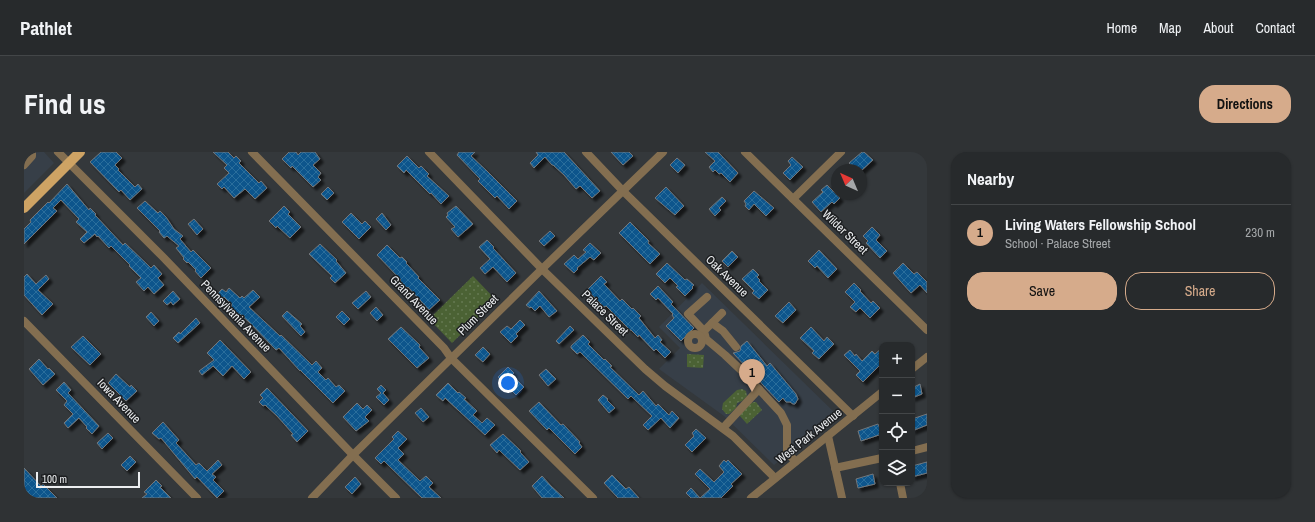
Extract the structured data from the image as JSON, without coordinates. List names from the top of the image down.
{
  "streets": {
    "street": [
      "Wilder Street",
      "Oak Avenue",
      "Grand Avenue",
      "Palace Street",
      "Plum Street",
      "Pennsylvania Avenue",
      "Iowa Avenue",
      "West Park Avenue"
    ]
  },
  "crossings": [
    ["Oak Avenue", "Plum Street"],
    ["Oak Avenue", "West Park Avenue"],
    ["Grand Avenue", "Plum Street"],
    ["Palace Street", "Plum Street"],
    ["Palace Street", "West Park Avenue"],
    ["Plum Street", "Pennsylvania Avenue"]
  ],
  "scale_bar": "100 m",
  "north": "top left",
  "page": {
    "header": "Pathlet",
    "nav": [
      "Home",
      "Map",
      "About",
      "Contact"
    ],
    "title": "Find us",
    "buttons": [
      "Directions",
      ["Save", "Share"]
    ],
    "heading": "Nearby",
    "list": [
      {
        "mark": "1",
        "name": "Living Waters Fellowship School",
        "note": "School · Palace Street",
        "value": "230 m"
      }
    ],
    "map_buttons": ["+", "−"],
    "pins": "1",
    "scale": "100 m"
  }
}
